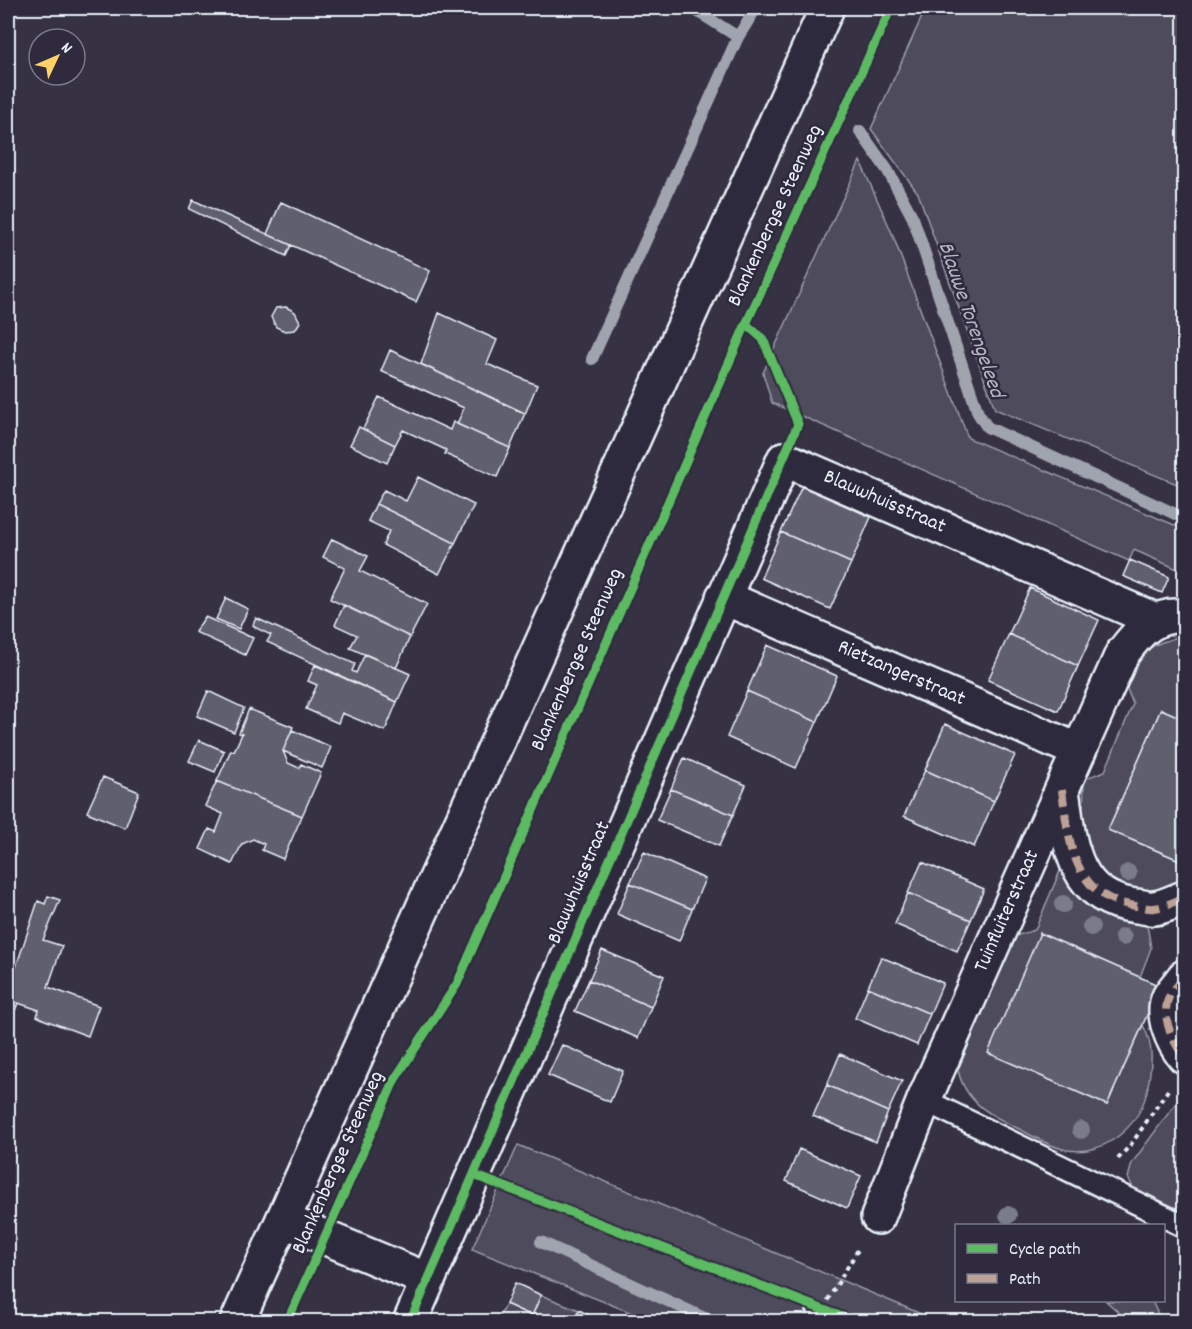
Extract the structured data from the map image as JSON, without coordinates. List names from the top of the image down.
{
  "streets": {
    "street": [
      "Blankenbergse Steenweg",
      "Blauwhuisstraat",
      "Rietzangerstraat",
      "Tuinfluiterstraat"
    ]
  },
  "crossings": [
    ["Blankenbergse Steenweg", "Blauwhuisstraat"],
    ["Blauwhuisstraat", "Rietzangerstraat"],
    ["Blauwhuisstraat", "Tuinfluiterstraat"],
    ["Rietzangerstraat", "Tuinfluiterstraat"]
  ],
  "water": ["Blauwe Torengeleed"],
  "legend": ["Cycle path", "Path"],
  "north": "top right"
}
